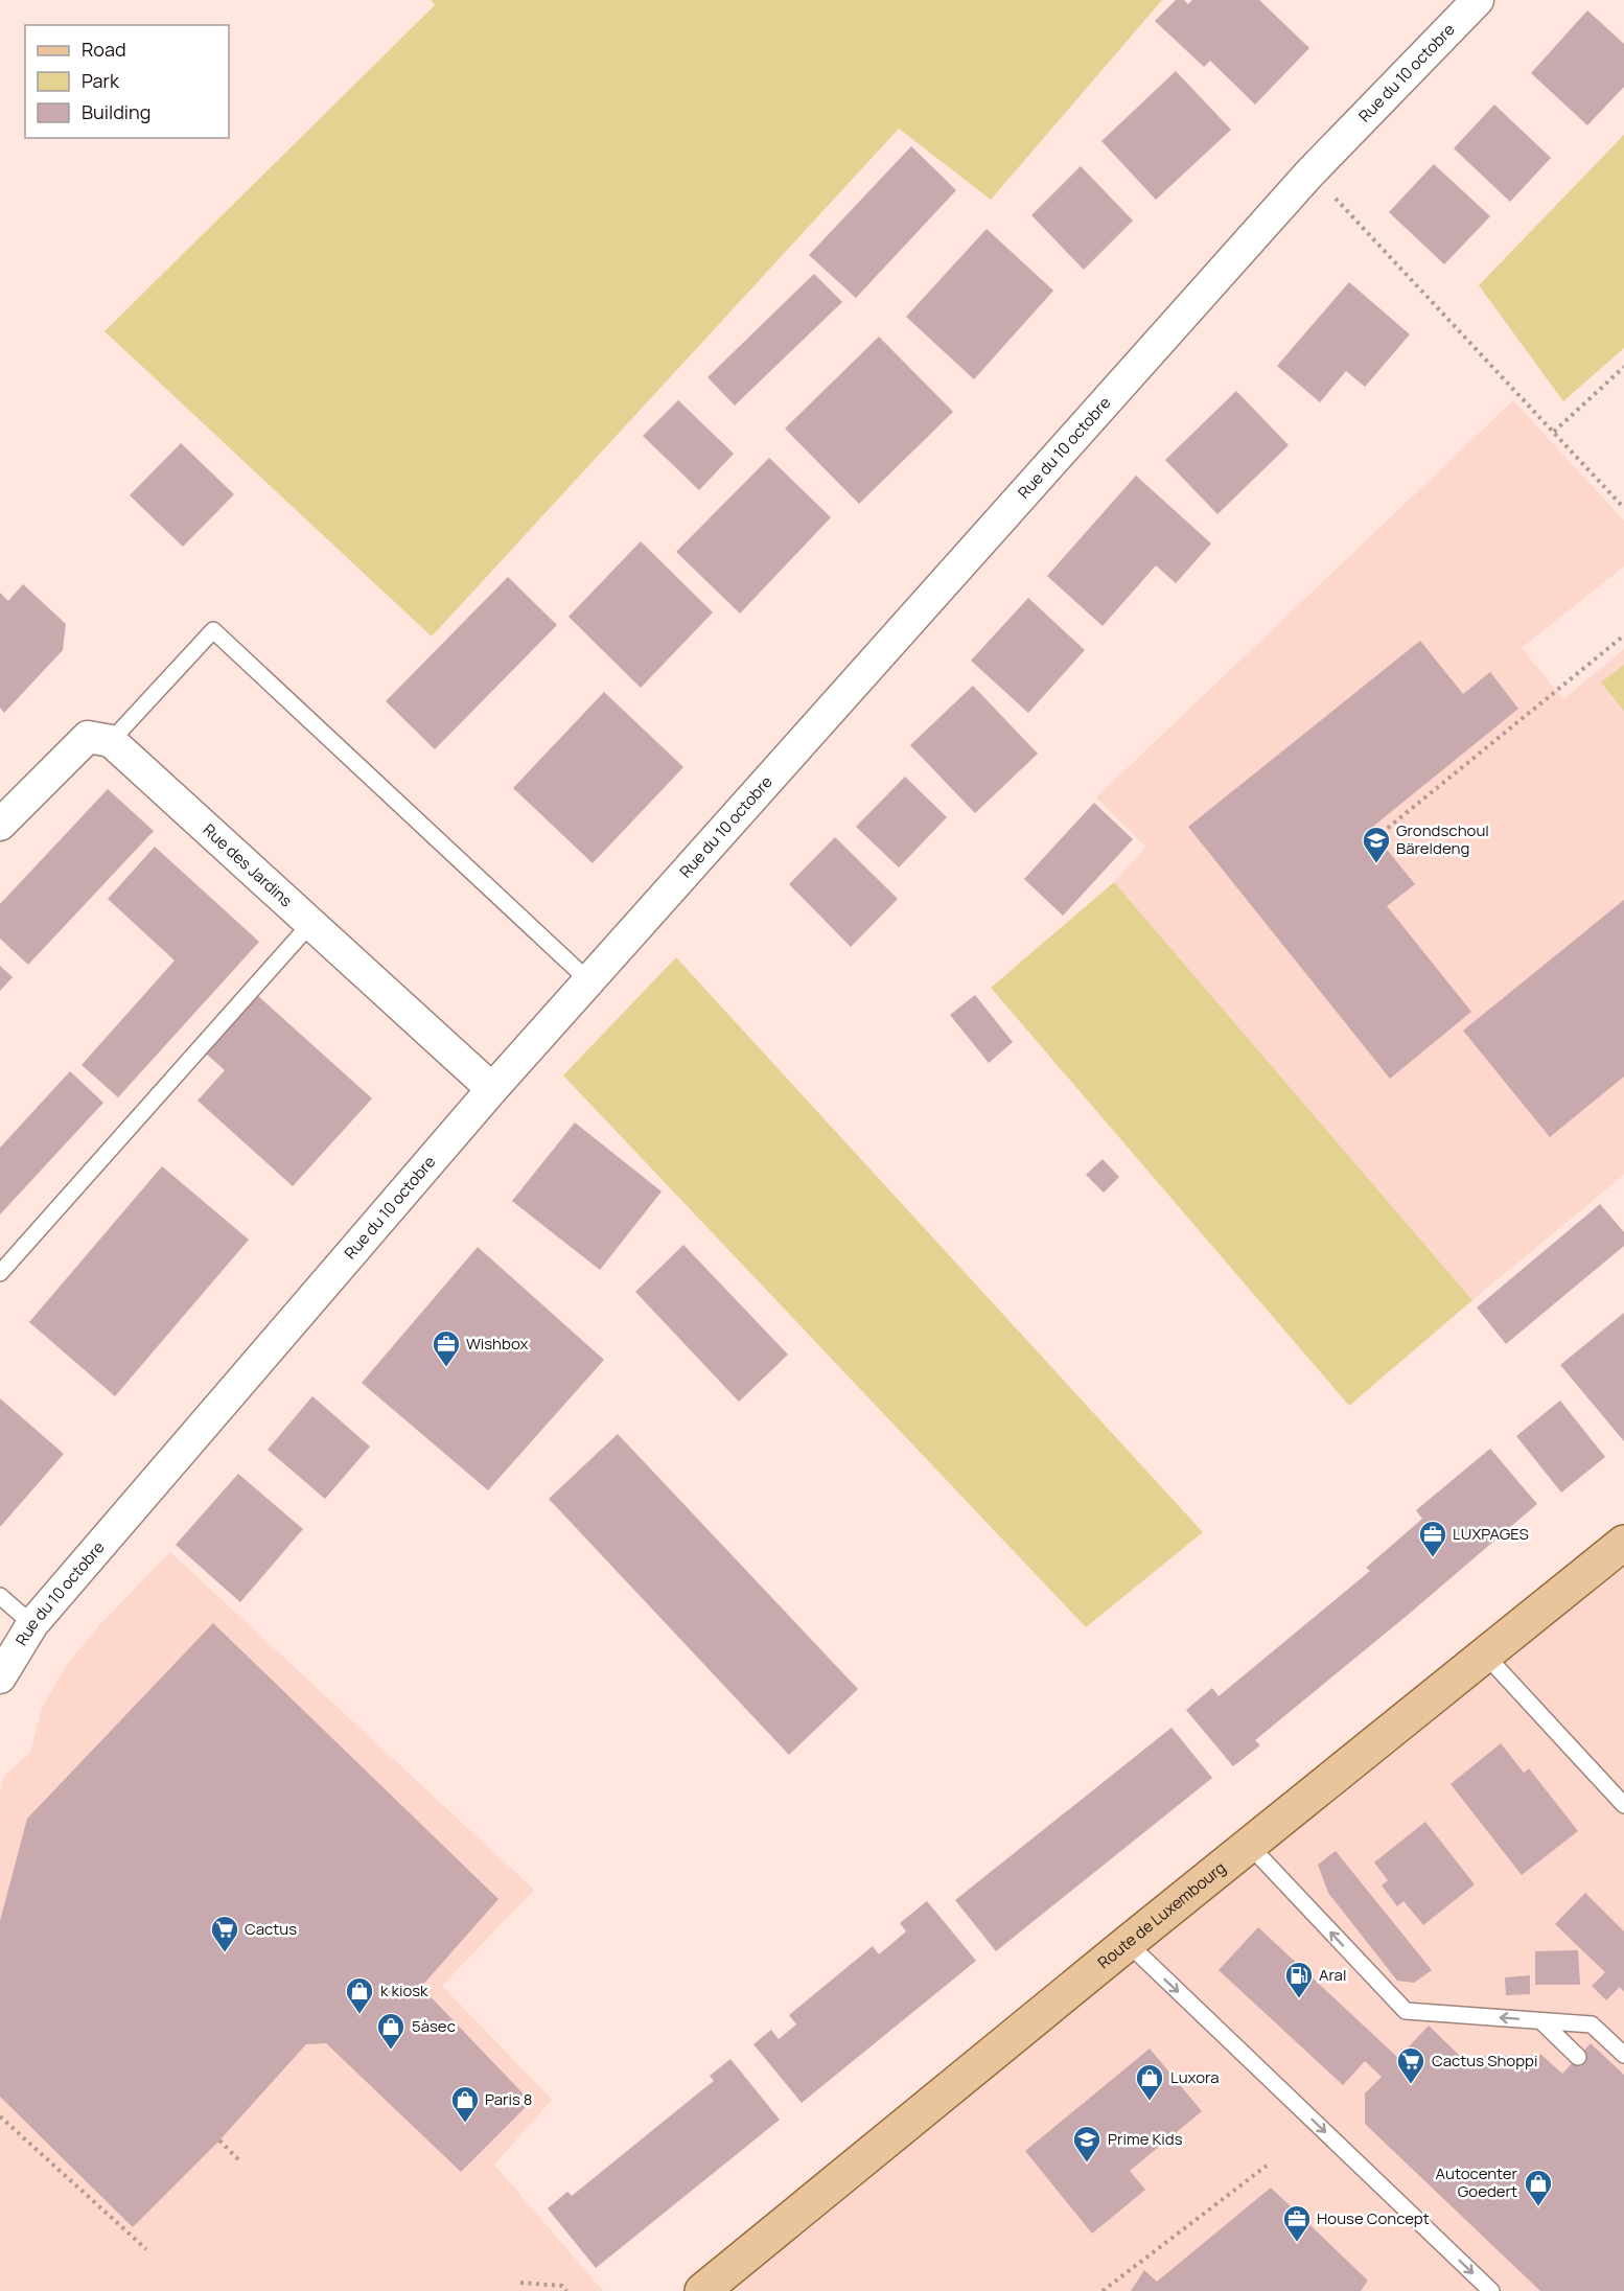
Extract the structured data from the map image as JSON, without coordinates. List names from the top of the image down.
{
  "streets": {
    "main road": ["Route de Luxembourg"],
    "street": ["Rue du 10 octobre", "Rue des Jardins"]
  },
  "crossings": [
    ["Rue du 10 octobre", "Rue des Jardins"]
  ],
  "places": {
    "school or university": ["Grondschoul Bäreldeng", "Prime Kids"],
    "office": ["Wishbox", "LUXPAGES", "House Concept"],
    "supermarket": ["Cactus", "Cactus Shoppi"],
    "fuel station": ["Aral"],
    "shop": [
      "k kiosk",
      "5àsec",
      "Luxora",
      "Paris 8",
      "Autocenter Goedert"
    ]
  },
  "legend": ["Road", "Park", "Building"]
}
